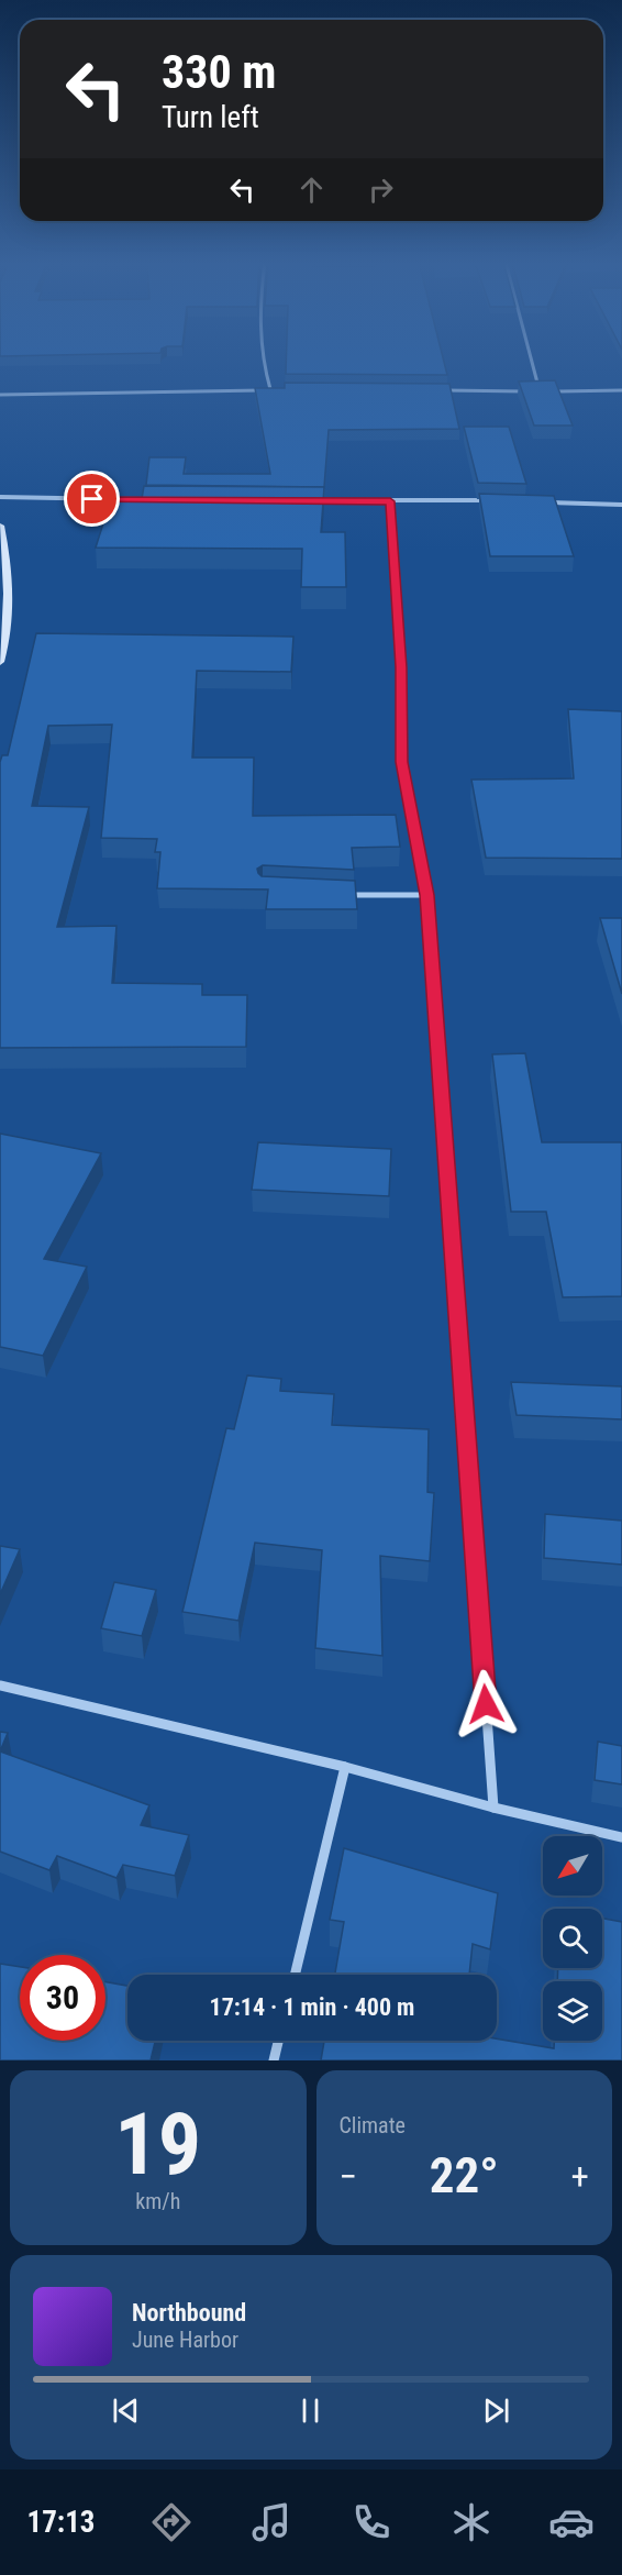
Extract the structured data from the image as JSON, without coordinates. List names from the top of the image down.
{
  "north": "bottom left",
  "page": {
    "turn": ["330 m", "Turn left"],
    "limit": "30",
    "trip": "17:14 · 1 min · 400 m",
    "tile": [
      ["19", "km/h"],
      "Climate"
    ],
    "heat": ["−", "22°", "+"],
    "song": ["Northbound", "June Harbor"],
    "tabs": "17:13"
  }
}
